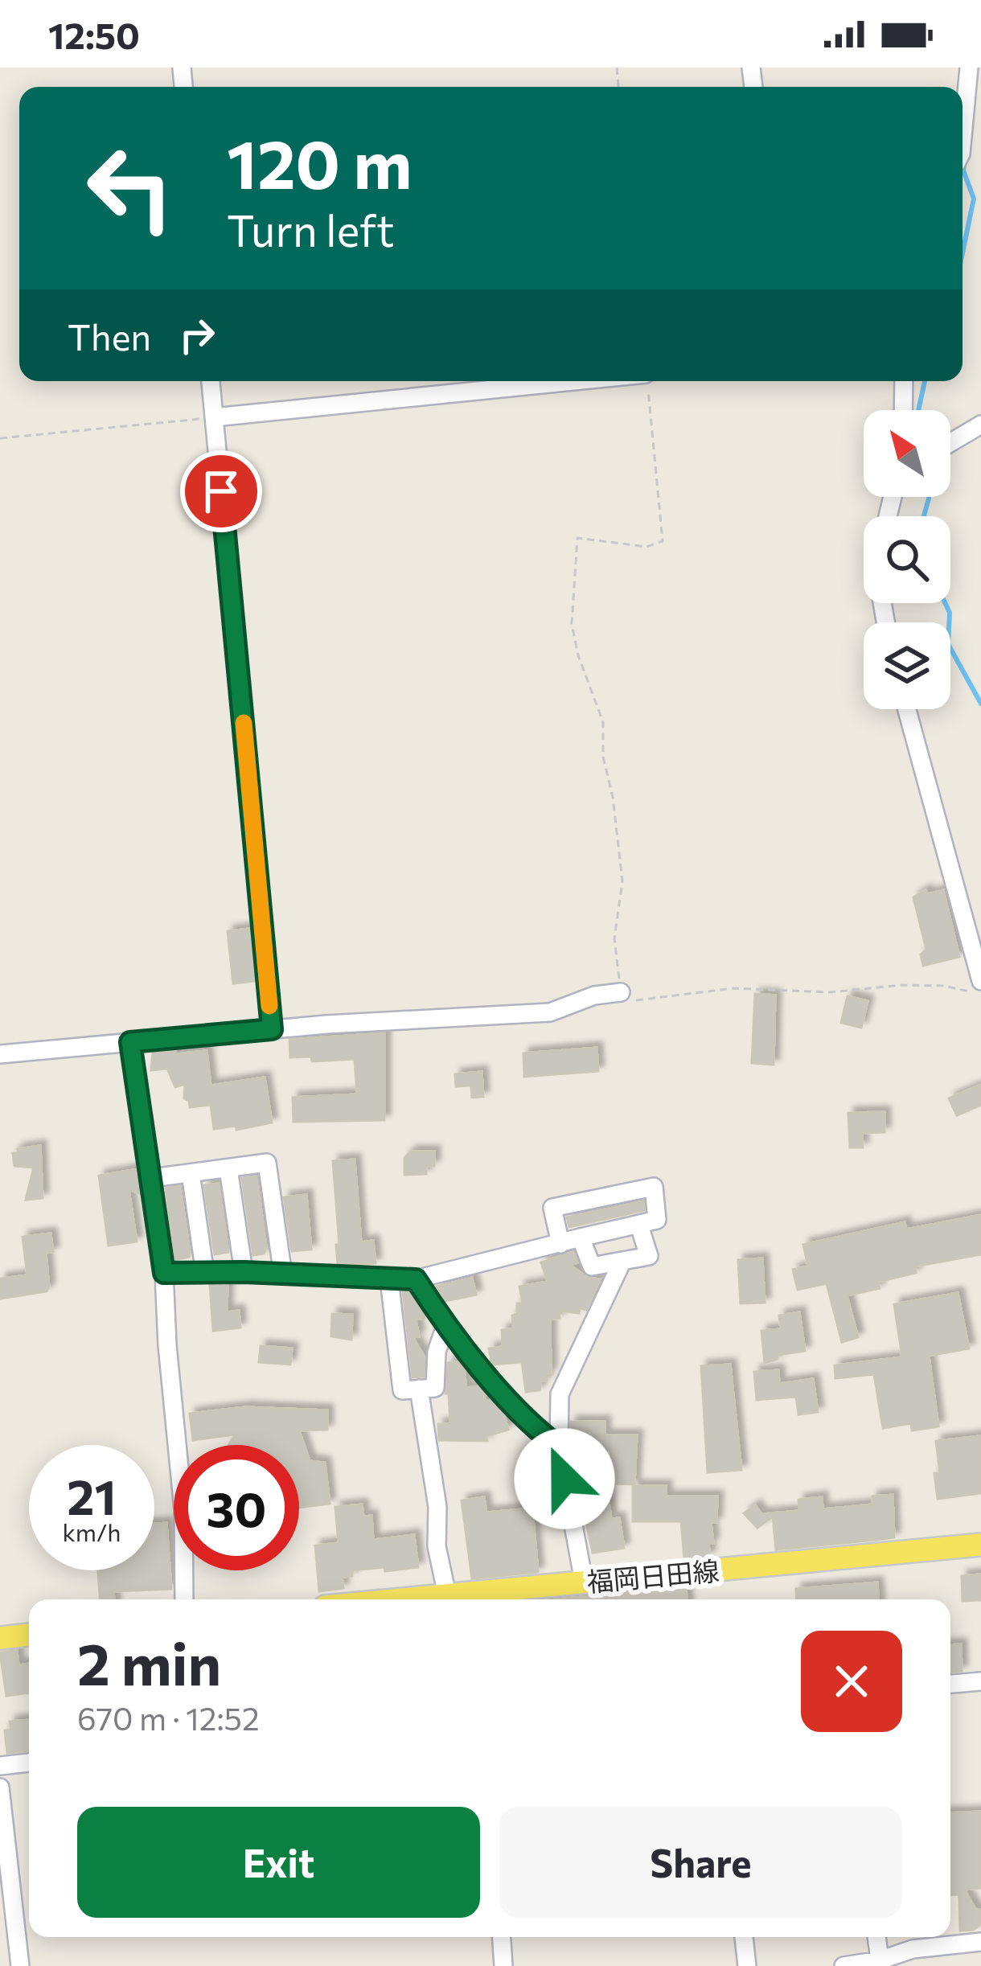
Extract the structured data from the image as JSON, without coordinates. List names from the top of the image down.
{
  "streets": {
    "main road": ["福岡日田線"]
  },
  "north": "top left",
  "page": {
    "status": "12:50",
    "turn": ["120 m", "Turn left"],
    "then": "Then",
    "speed": "21 km/h",
    "limit": "30",
    "heading": ["2 min", "670 m · 12:52"],
    "buttons": ["Exit", "Share"]
  }
}
